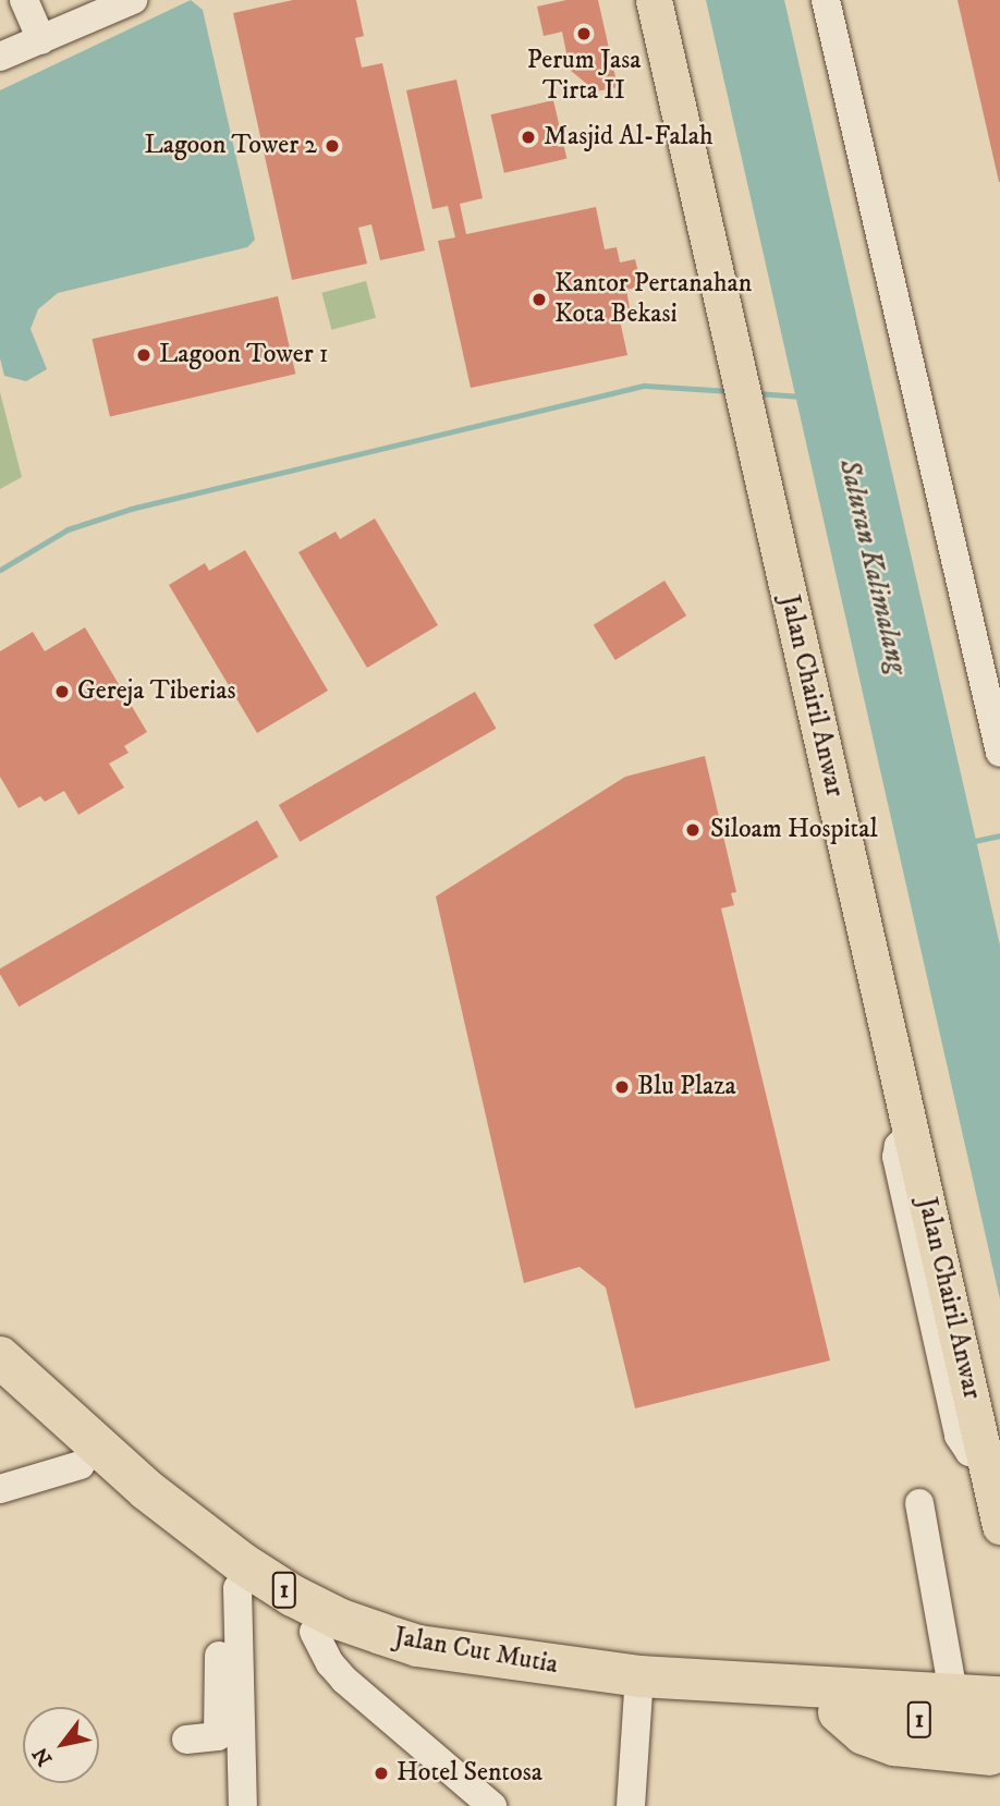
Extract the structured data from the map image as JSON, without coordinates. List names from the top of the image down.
{
  "streets": {
    "highway": ["1", "Jalan Cut Mutia"],
    "main road": ["Jalan Chairil Anwar"]
  },
  "water": ["Saluran Kalimalang"],
  "places": [
    "Perum Jasa Tirta II",
    "Masjid Al-Falah",
    "Lagoon Tower 2",
    "Kantor Pertanahan Kota Bekasi",
    "Lagoon Tower 1",
    "Gereja Tiberias",
    "Siloam Hospital",
    "Blu Plaza",
    "Hotel Sentosa"
  ],
  "north": "bottom left"
}
